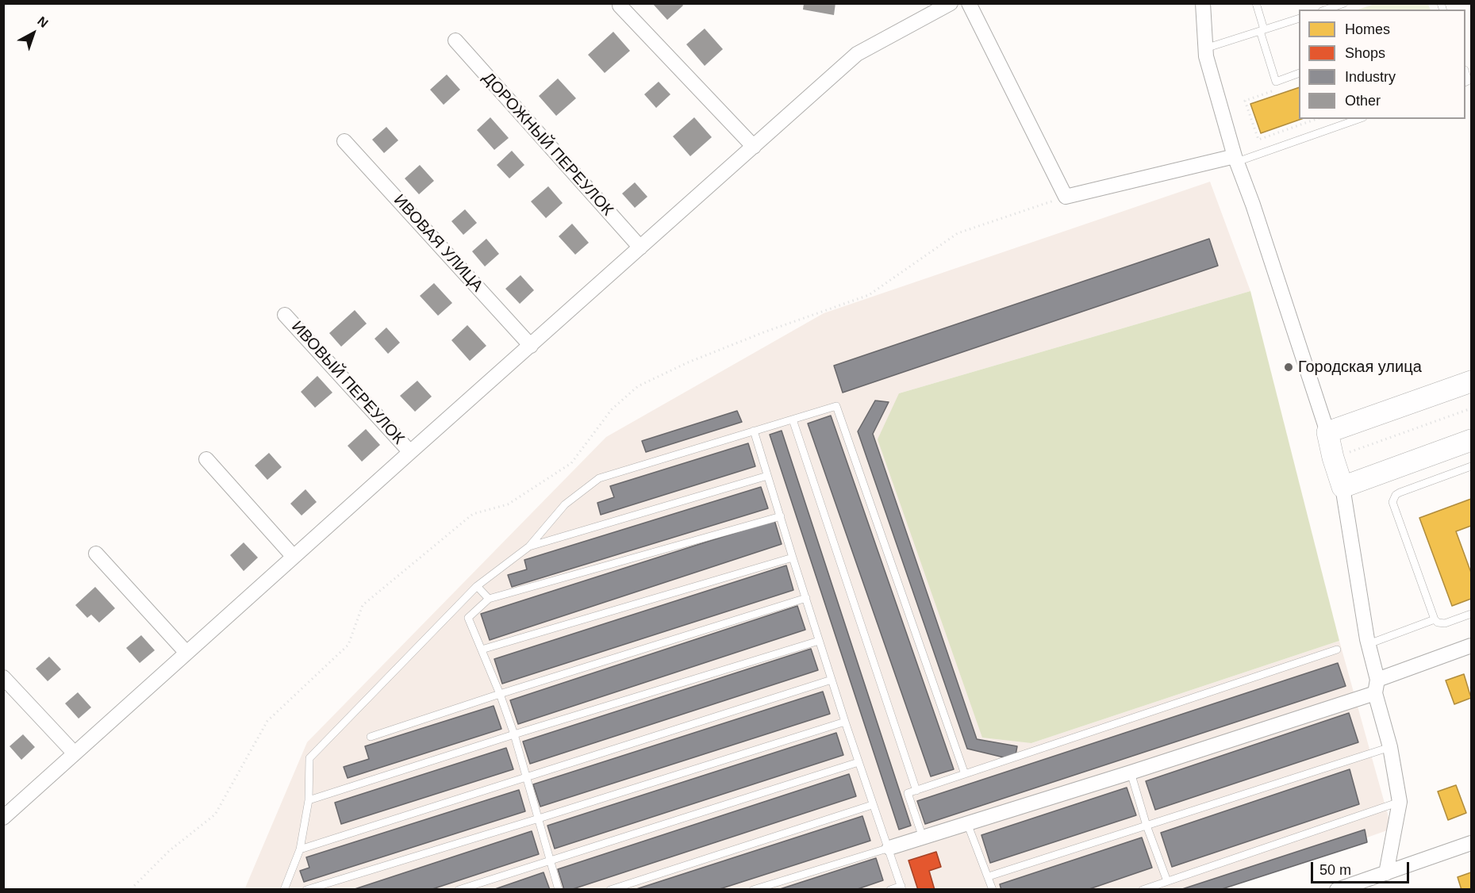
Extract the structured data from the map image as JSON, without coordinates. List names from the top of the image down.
{
  "streets": {
    "street": ["ДОРОЖНЫЙ ПЕРЕУЛОК", "ИВОВАЯ УЛИЦА", "ИВОВЫЙ ПЕРЕУЛОК"]
  },
  "places": ["Городская улица"],
  "legend": [
    "Homes",
    "Shops",
    "Industry",
    "Other"
  ],
  "scale_bar": "50 m",
  "north": "top right"
}
